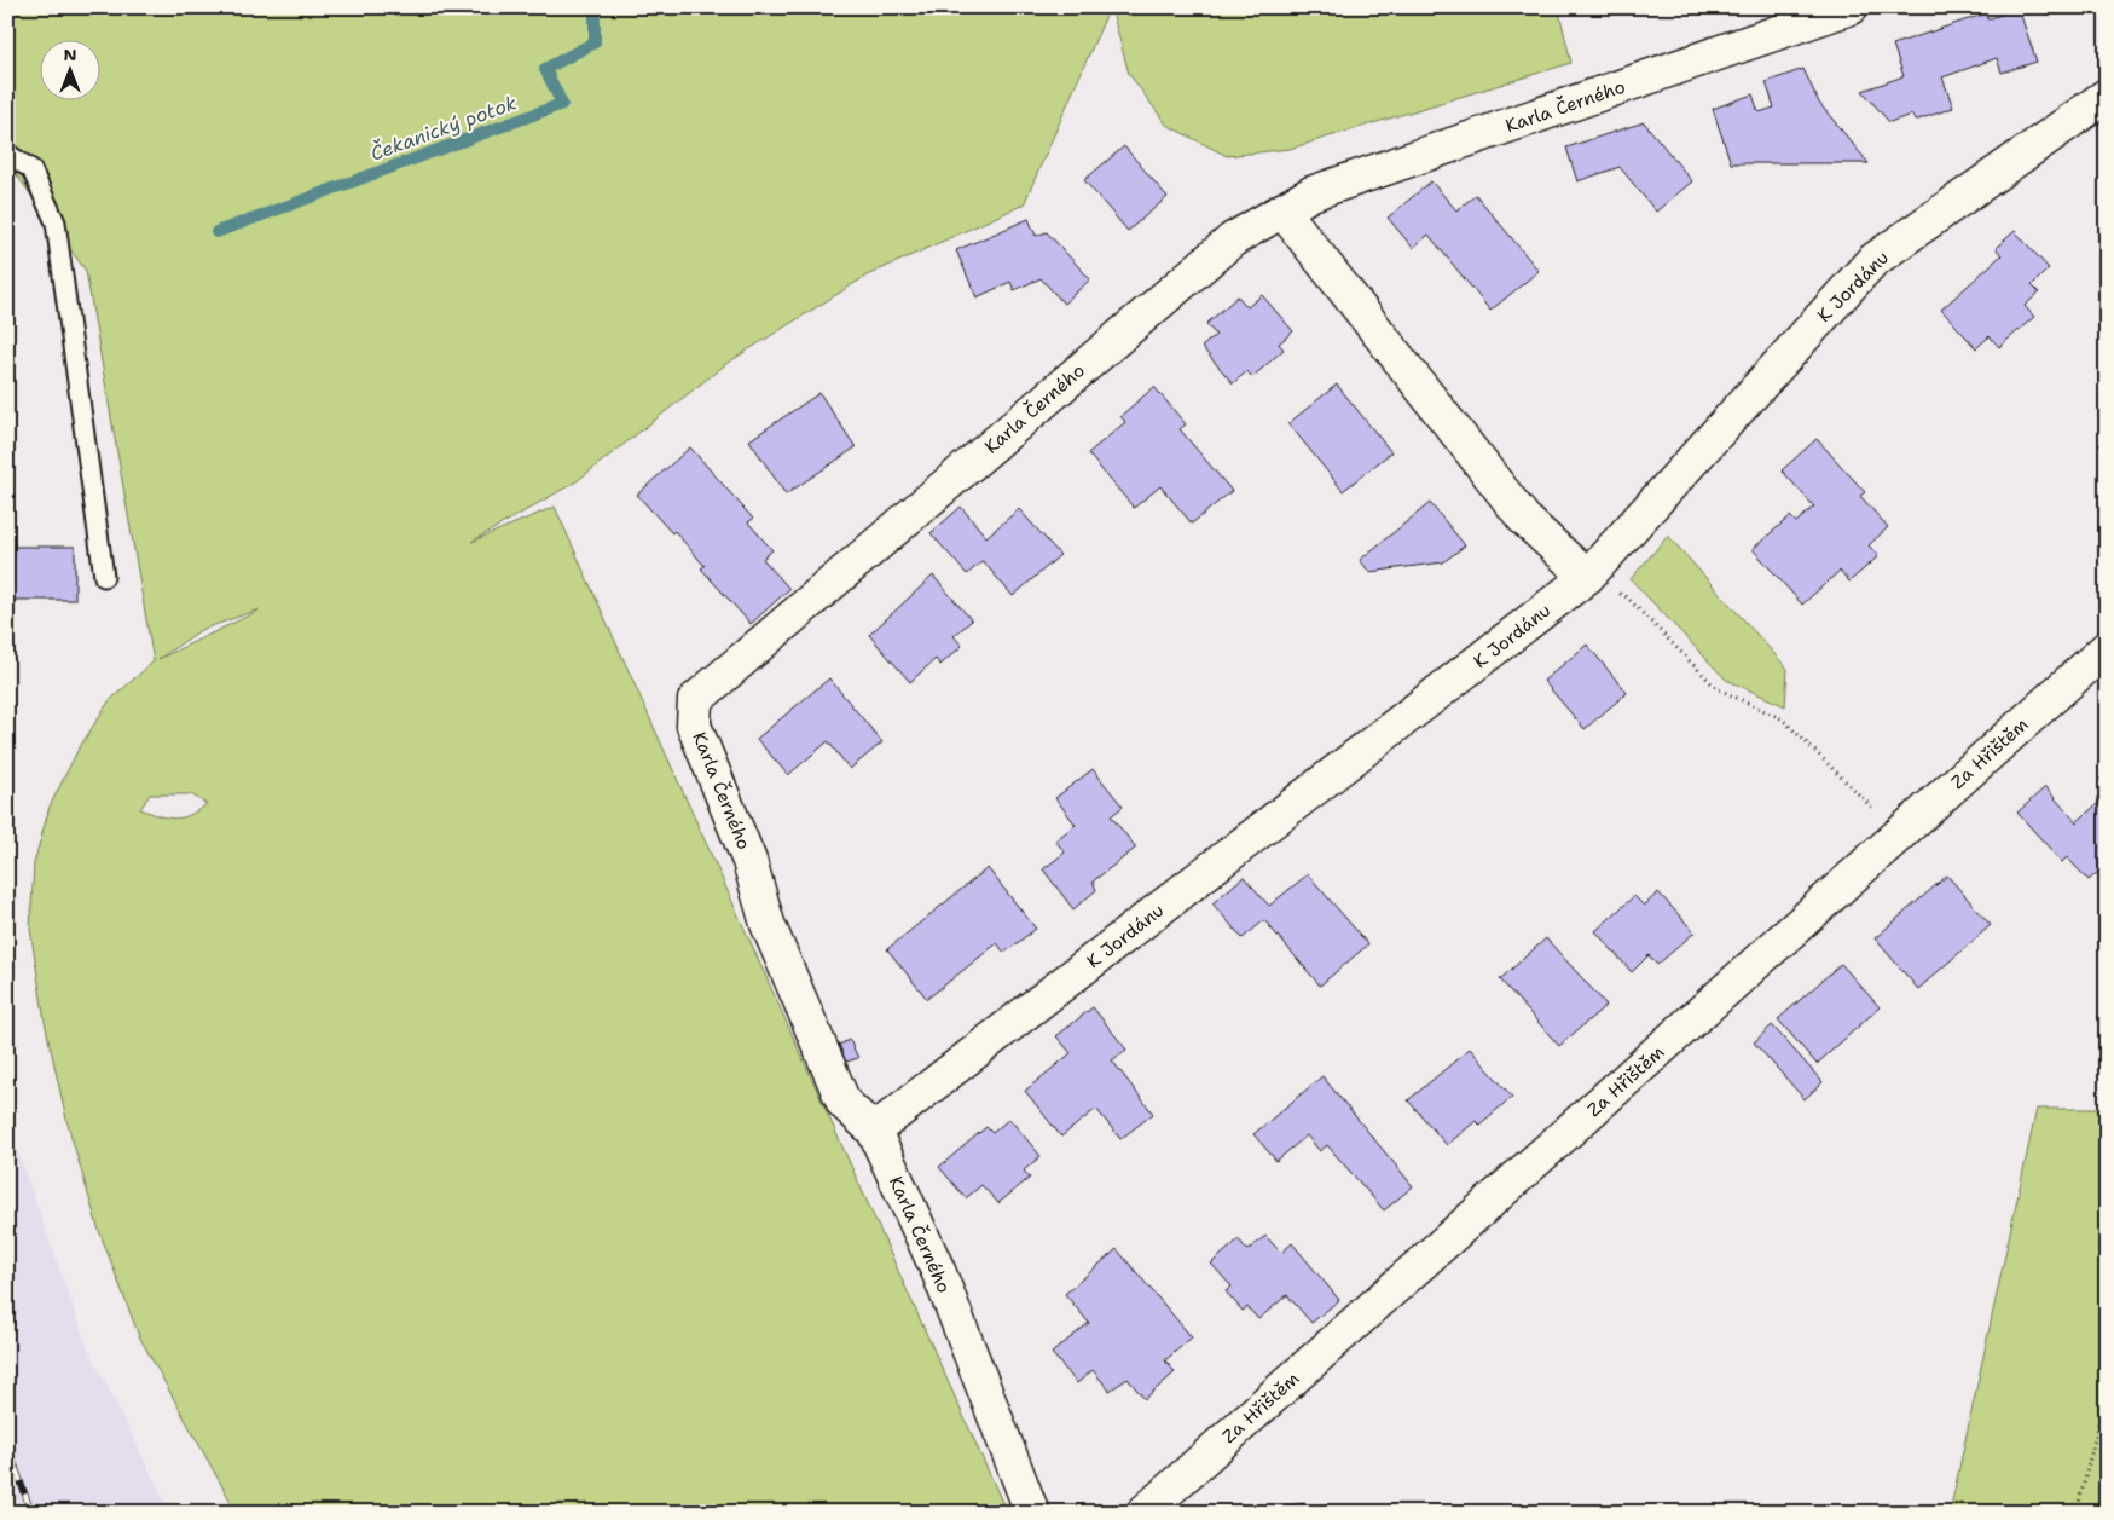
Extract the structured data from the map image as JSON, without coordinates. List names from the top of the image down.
{
  "streets": {
    "street": ["Karla Černého", "K Jordánu", "Za Hřištěm"]
  },
  "crossings": [
    ["Karla Černého", "K Jordánu"]
  ],
  "water": ["Čekanický potok"],
  "north": "top"
}
